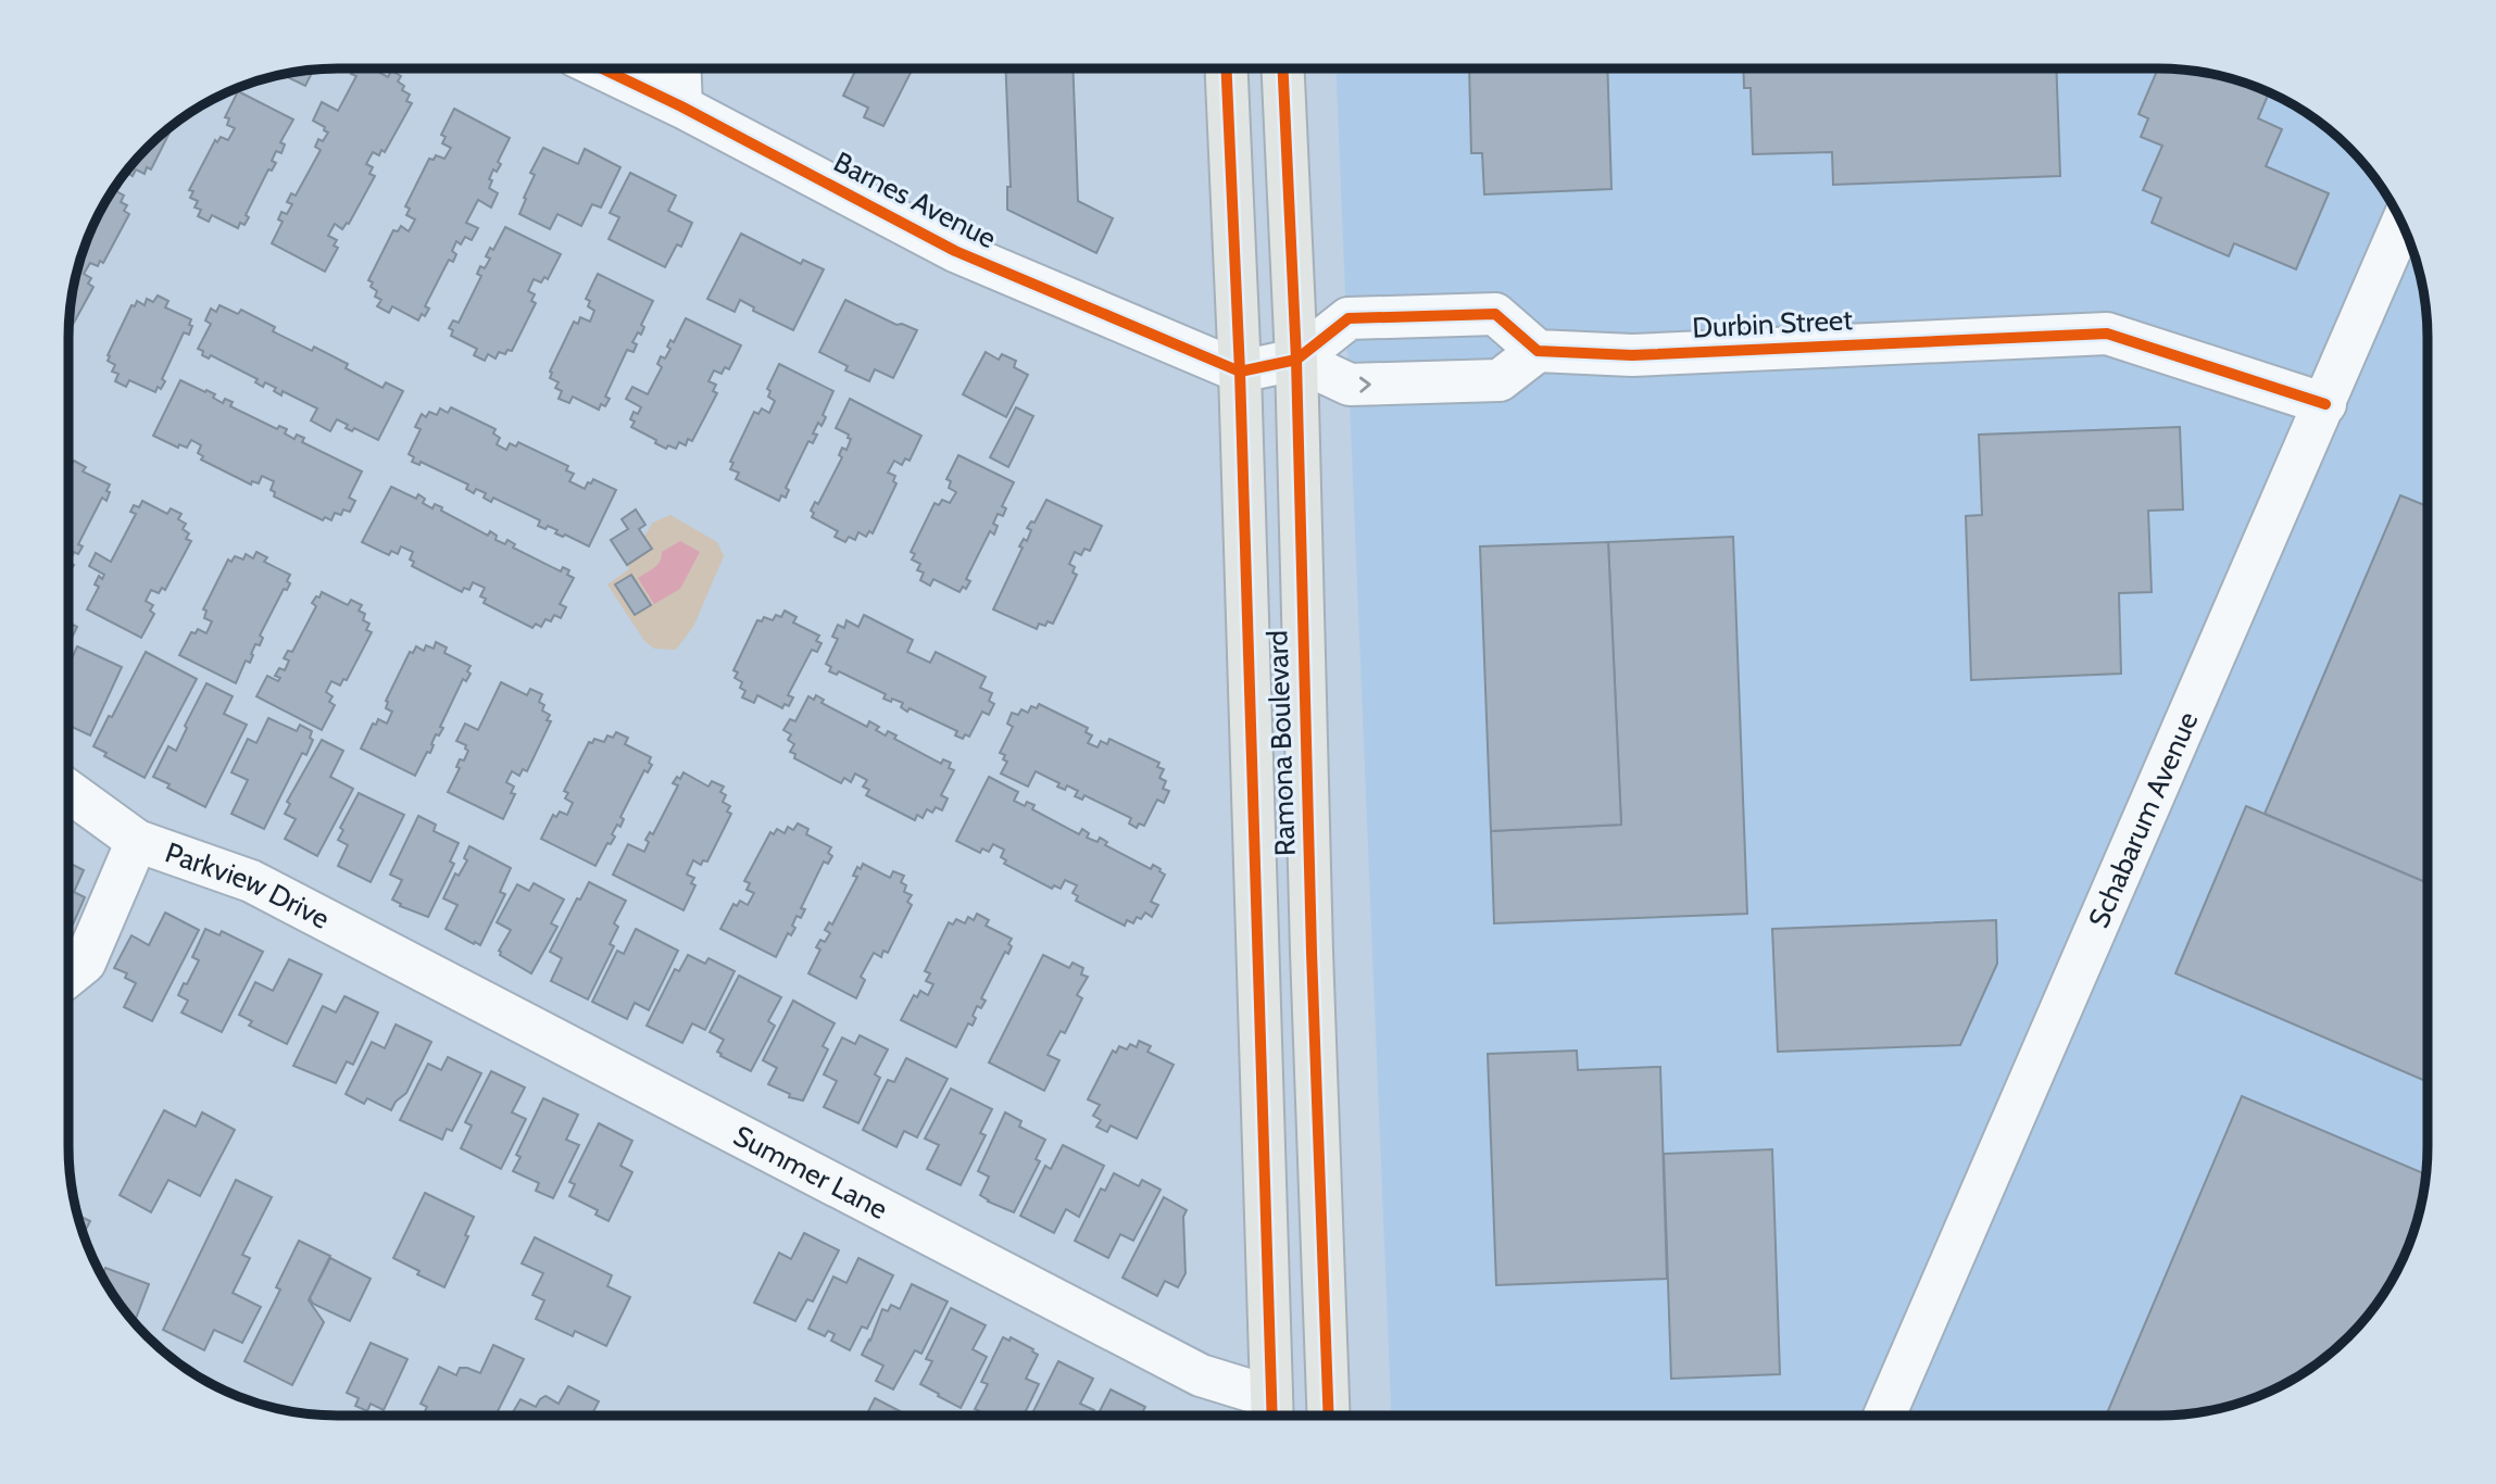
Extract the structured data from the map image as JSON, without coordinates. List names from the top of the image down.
{
  "streets": {
    "main road": ["Ramona Boulevard"],
    "street": [
      "Barnes Avenue",
      "Durbin Street",
      "Schabarum Avenue",
      "Parkview Drive",
      "Summer Lane"
    ]
  },
  "crossings": [
    ["Barnes Avenue", "Ramona Boulevard"],
    ["Durbin Street", "Schabarum Avenue"],
    ["Ramona Boulevard", "Summer Lane"],
    ["Parkview Drive", "Summer Lane"]
  ]
}
